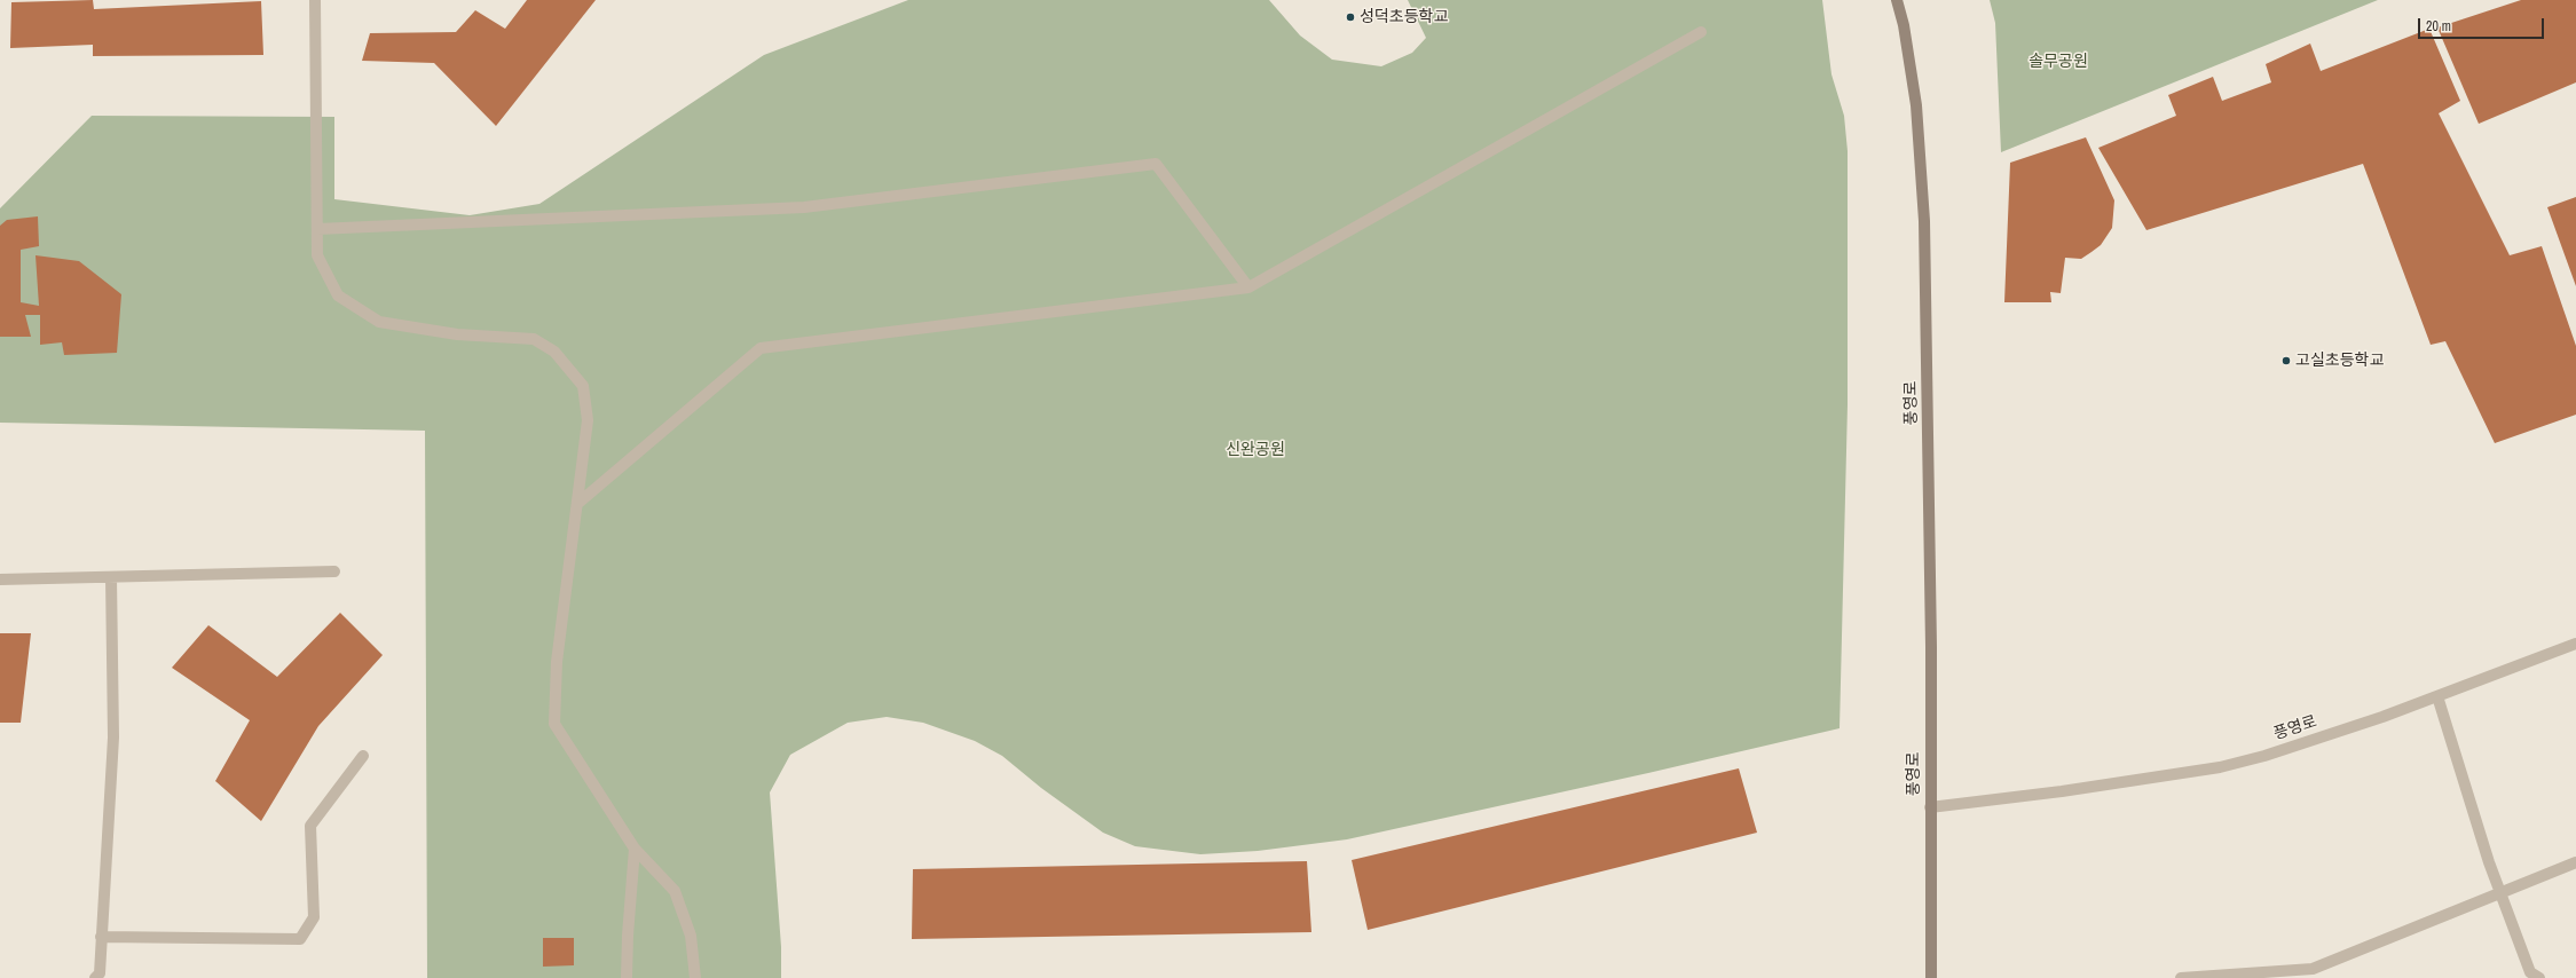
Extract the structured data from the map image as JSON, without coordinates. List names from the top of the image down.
{
  "streets": {
    "main road": ["풍영로"]
  },
  "parks": ["솔무공원", "신완공원"],
  "places": ["성덕초등학교", "고실초등학교"],
  "scale_bar": "20 m"
}
